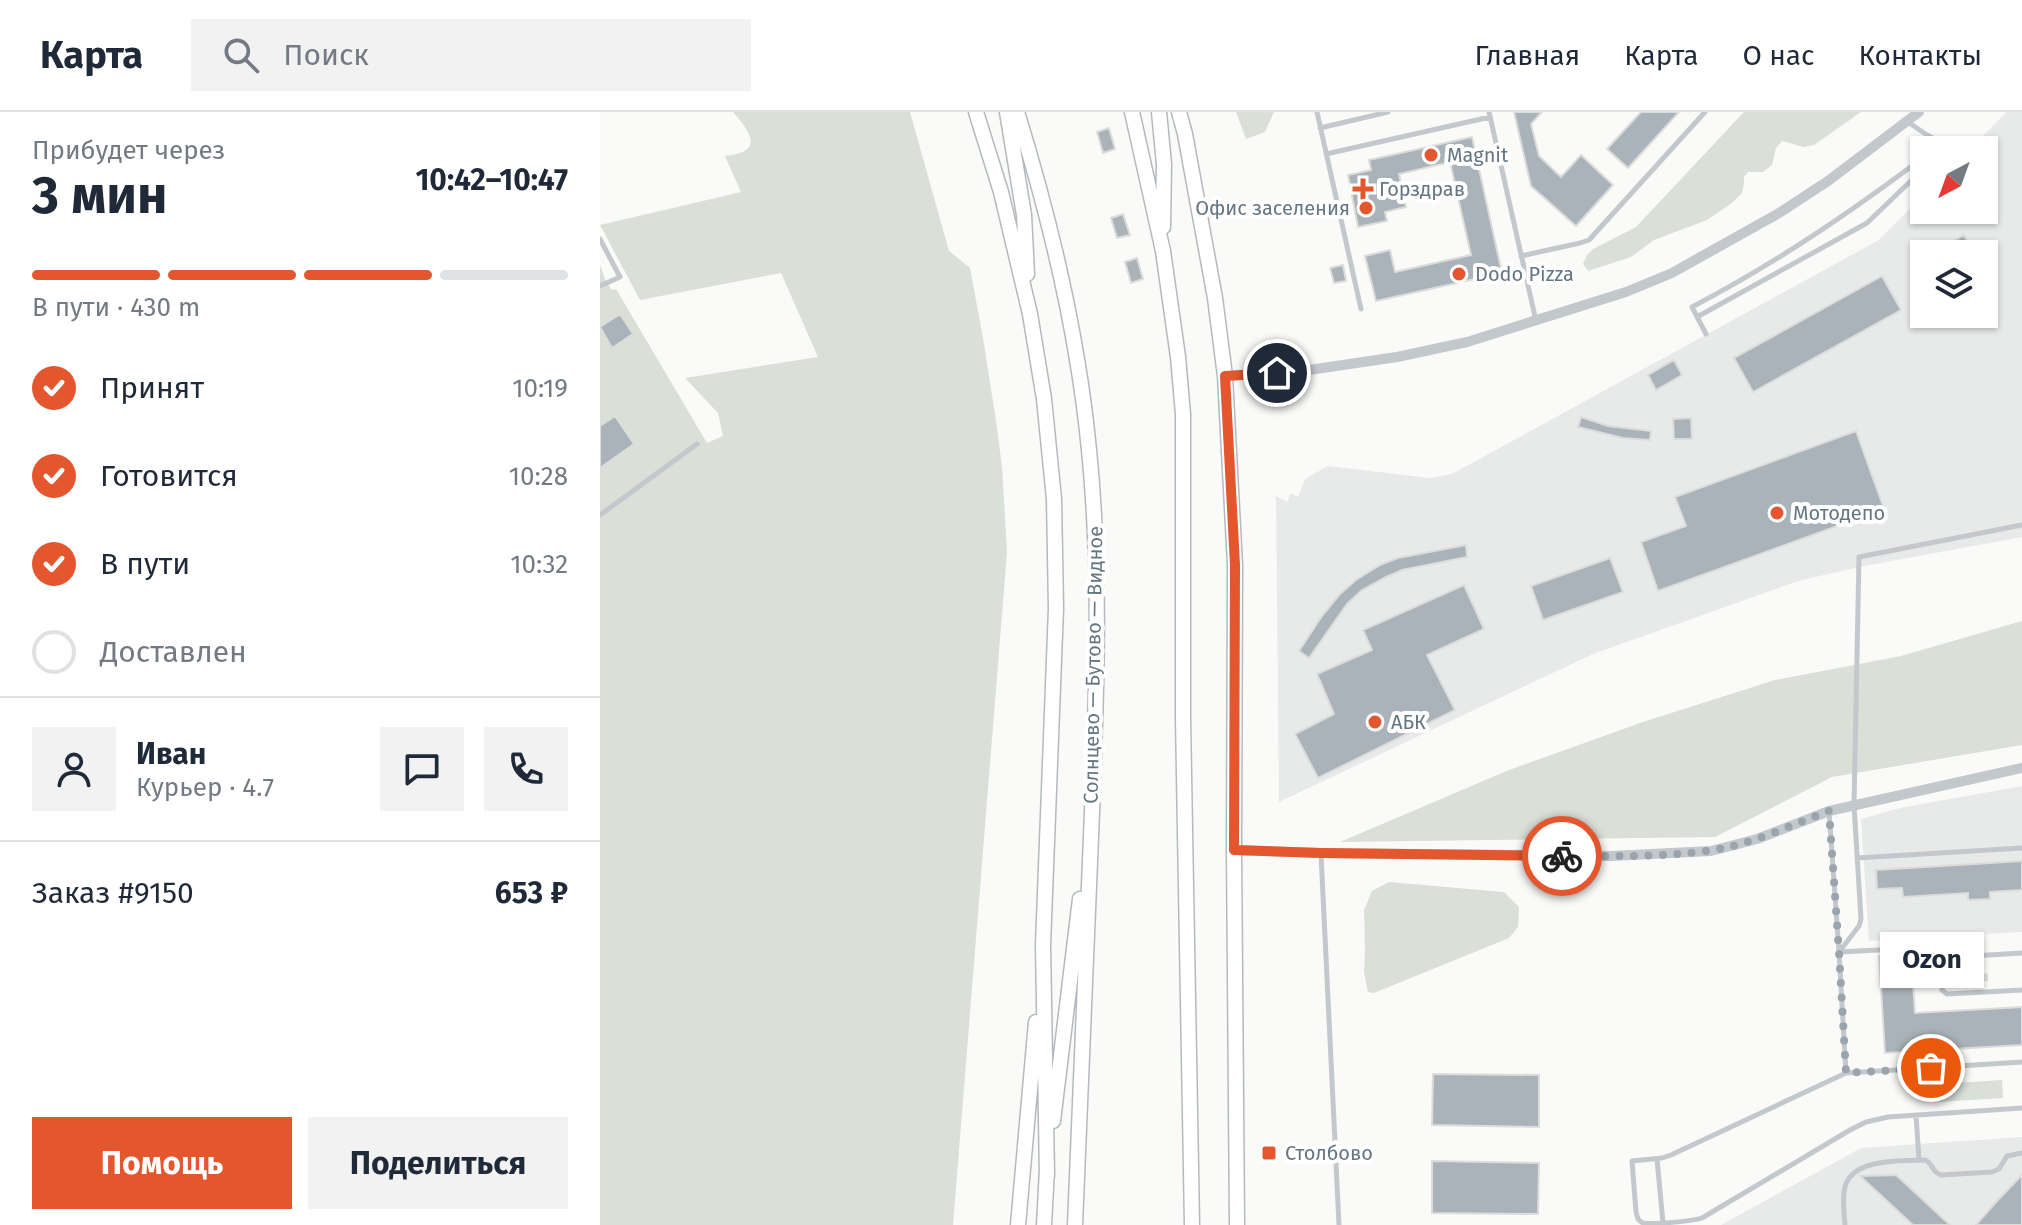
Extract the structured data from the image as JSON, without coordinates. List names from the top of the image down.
{
  "streets": {
    "main road": ["Солнцево — Бутово — Видное"]
  },
  "places": {
    "other": [
      "Magnit",
      "Офис заселения",
      "Dodo Pizza",
      "Мотодепо",
      "АБК",
      "Ozon"
    ],
    "health": ["Горздрав"],
    "transit": ["Столбово"]
  },
  "north": "bottom left",
  "page": {
    "header": "Карта",
    "search": "Поиск",
    "nav": [
      "Главная",
      "Карта",
      "О нас",
      "Контакты"
    ],
    "heading": ["3 мин", "Прибудет через", "10:42–10:47"],
    "panel": [
      "Иван",
      "Курьер · 4.7",
      "Заказ #9150",
      "653 ₽"
    ],
    "bar": "В пути · 430 m",
    "list": [
      ["Принят", "10:19"],
      ["Готовится", "10:28"],
      ["В пути", "10:32"],
      "Доставлен"
    ],
    "bubble": "Ozon",
    "buttons": ["Помощь", "Поделиться"]
  }
}
